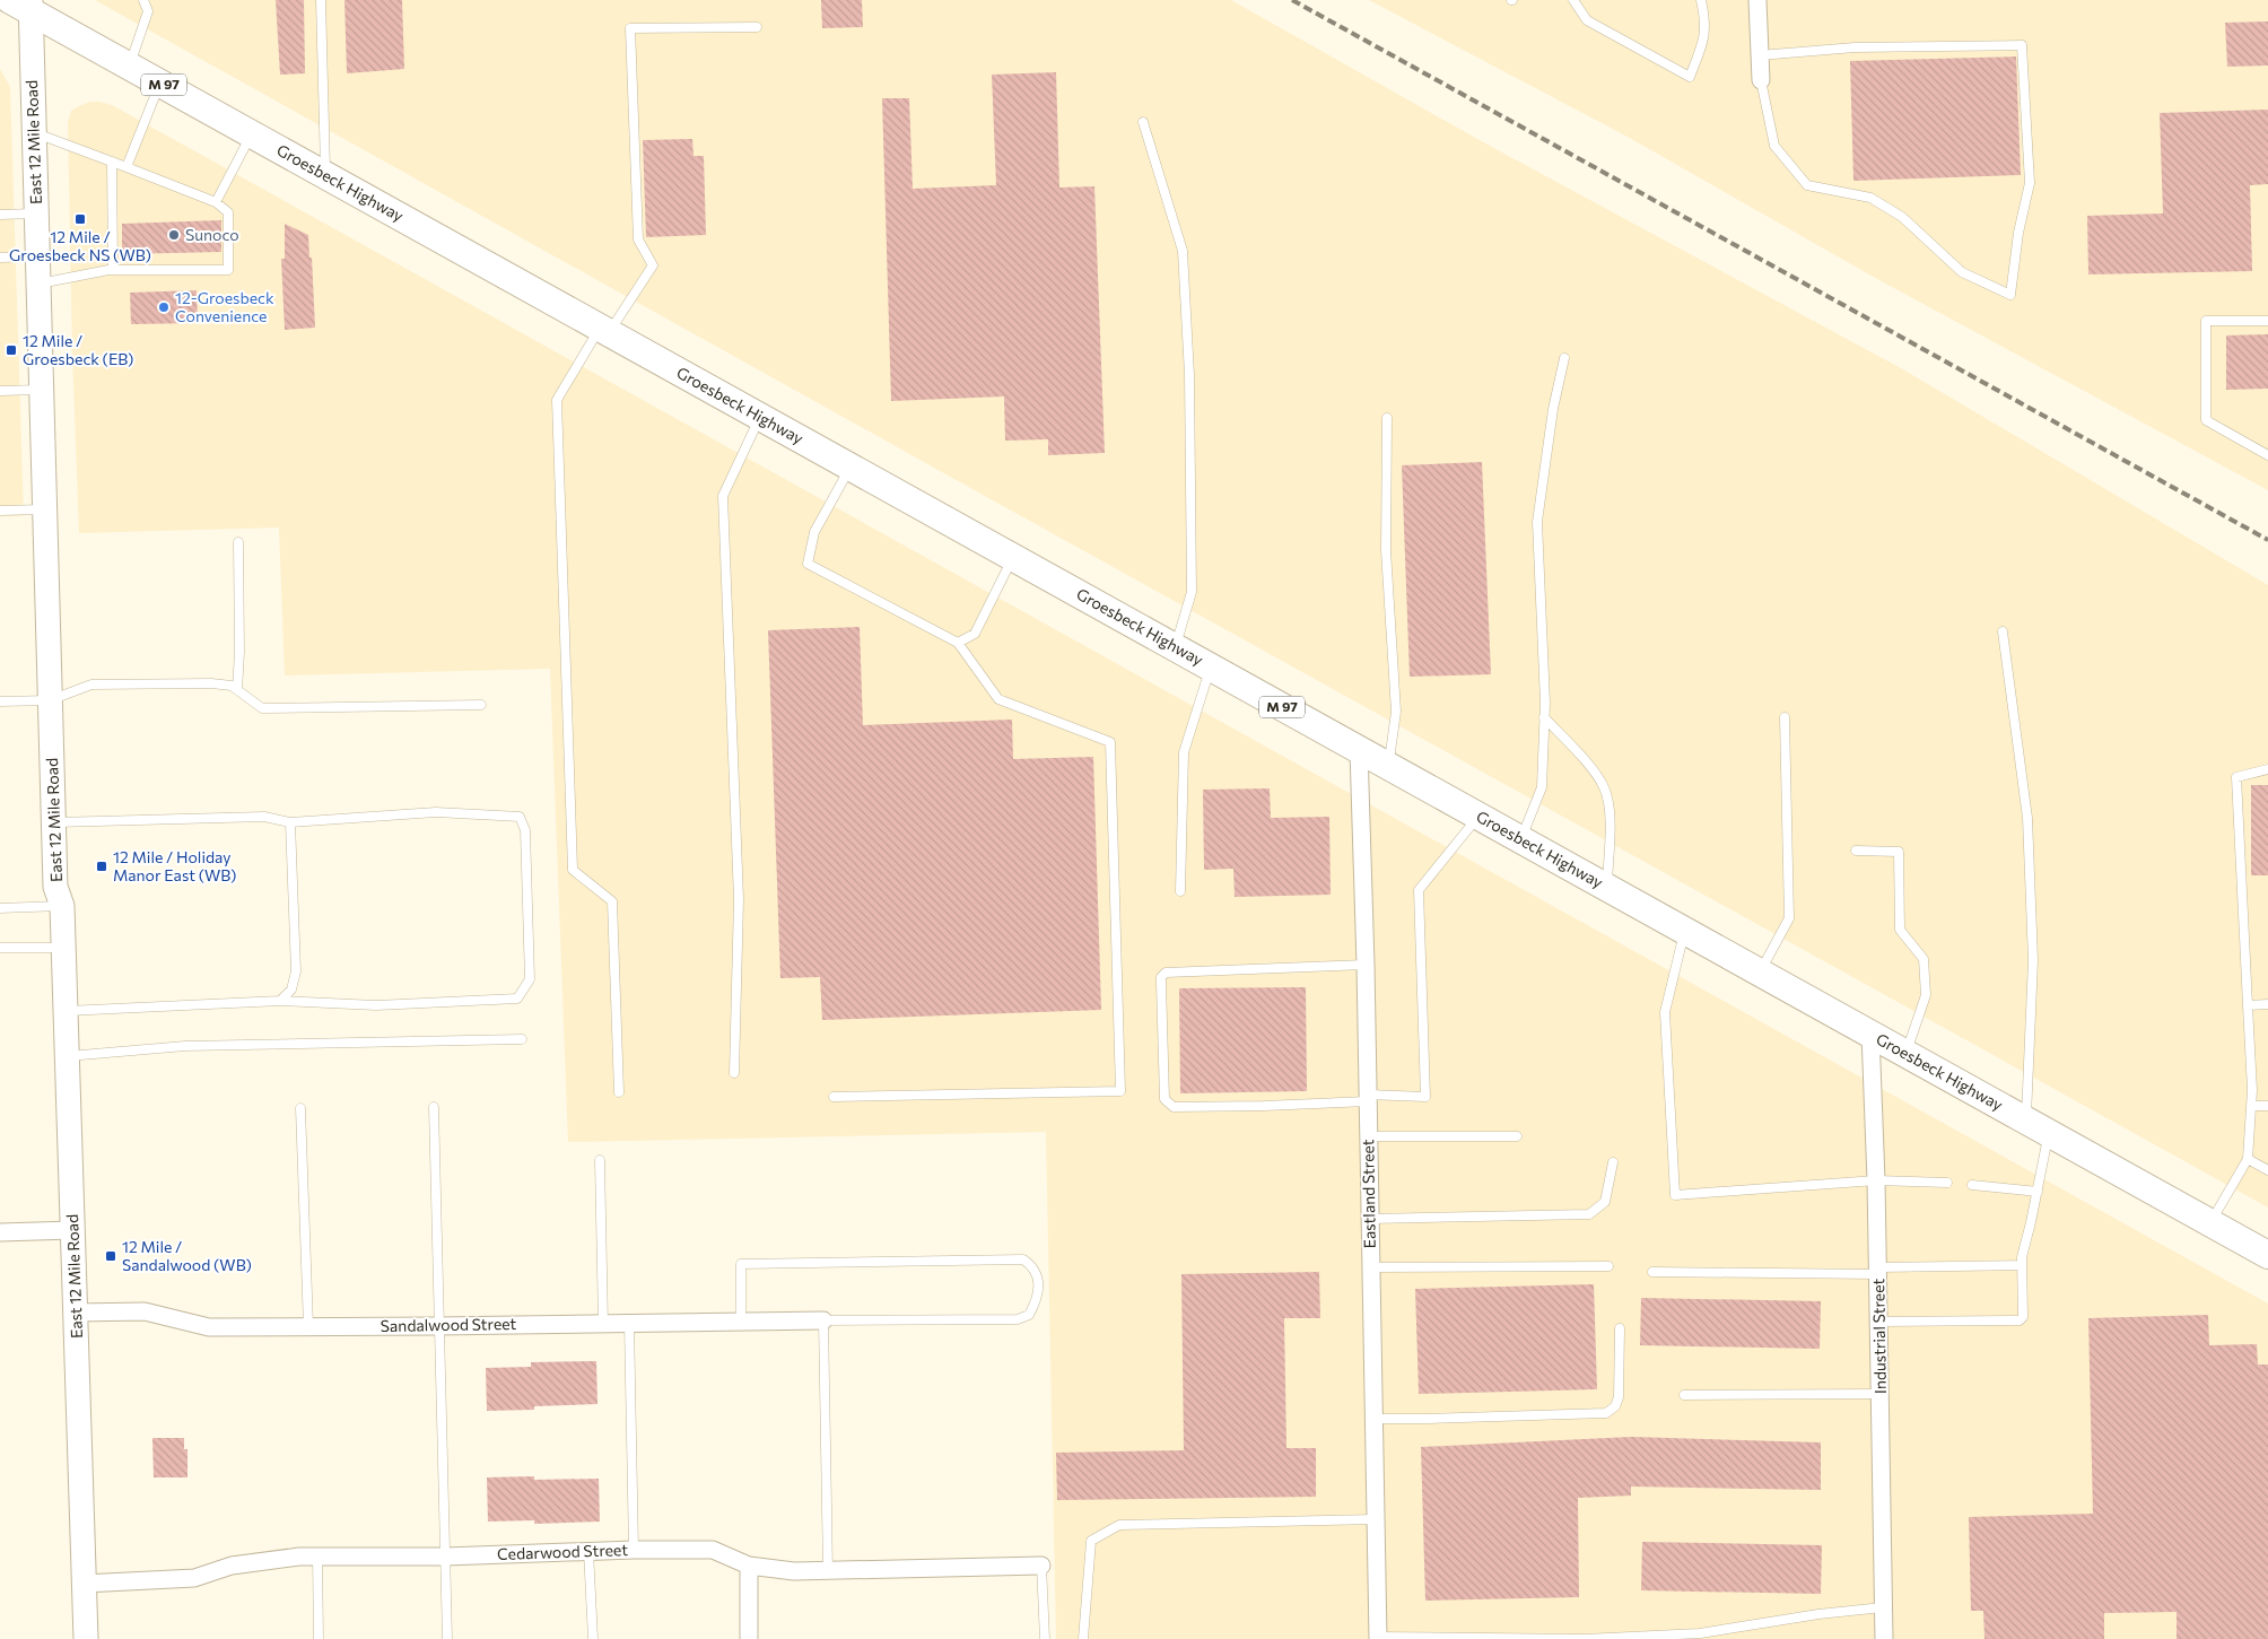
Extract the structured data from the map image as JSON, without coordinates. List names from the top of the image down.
{
  "streets": {
    "main road": ["M 97", "East 12 Mile Road", "Groesbeck Highway"],
    "street": [
      "Eastland Street",
      "Sandalwood Street",
      "Industrial Street",
      "Cedarwood Street"
    ]
  },
  "crossings": [
    ["East 12 Mile Road", "Groesbeck Highway"],
    ["East 12 Mile Road", "Sandalwood Street"],
    ["East 12 Mile Road", "Cedarwood Street"],
    ["Groesbeck Highway", "Eastland Street"],
    ["Groesbeck Highway", "Industrial Street"]
  ],
  "places": {
    "transit": [
      "12 Mile / Groesbeck NS (WB)",
      "12 Mile / Groesbeck (EB)",
      "12 Mile / Holiday Manor East (WB)",
      "12 Mile / Sandalwood (WB)"
    ],
    "other": ["Sunoco", "12-Groesbeck Convenience"]
  }
}
